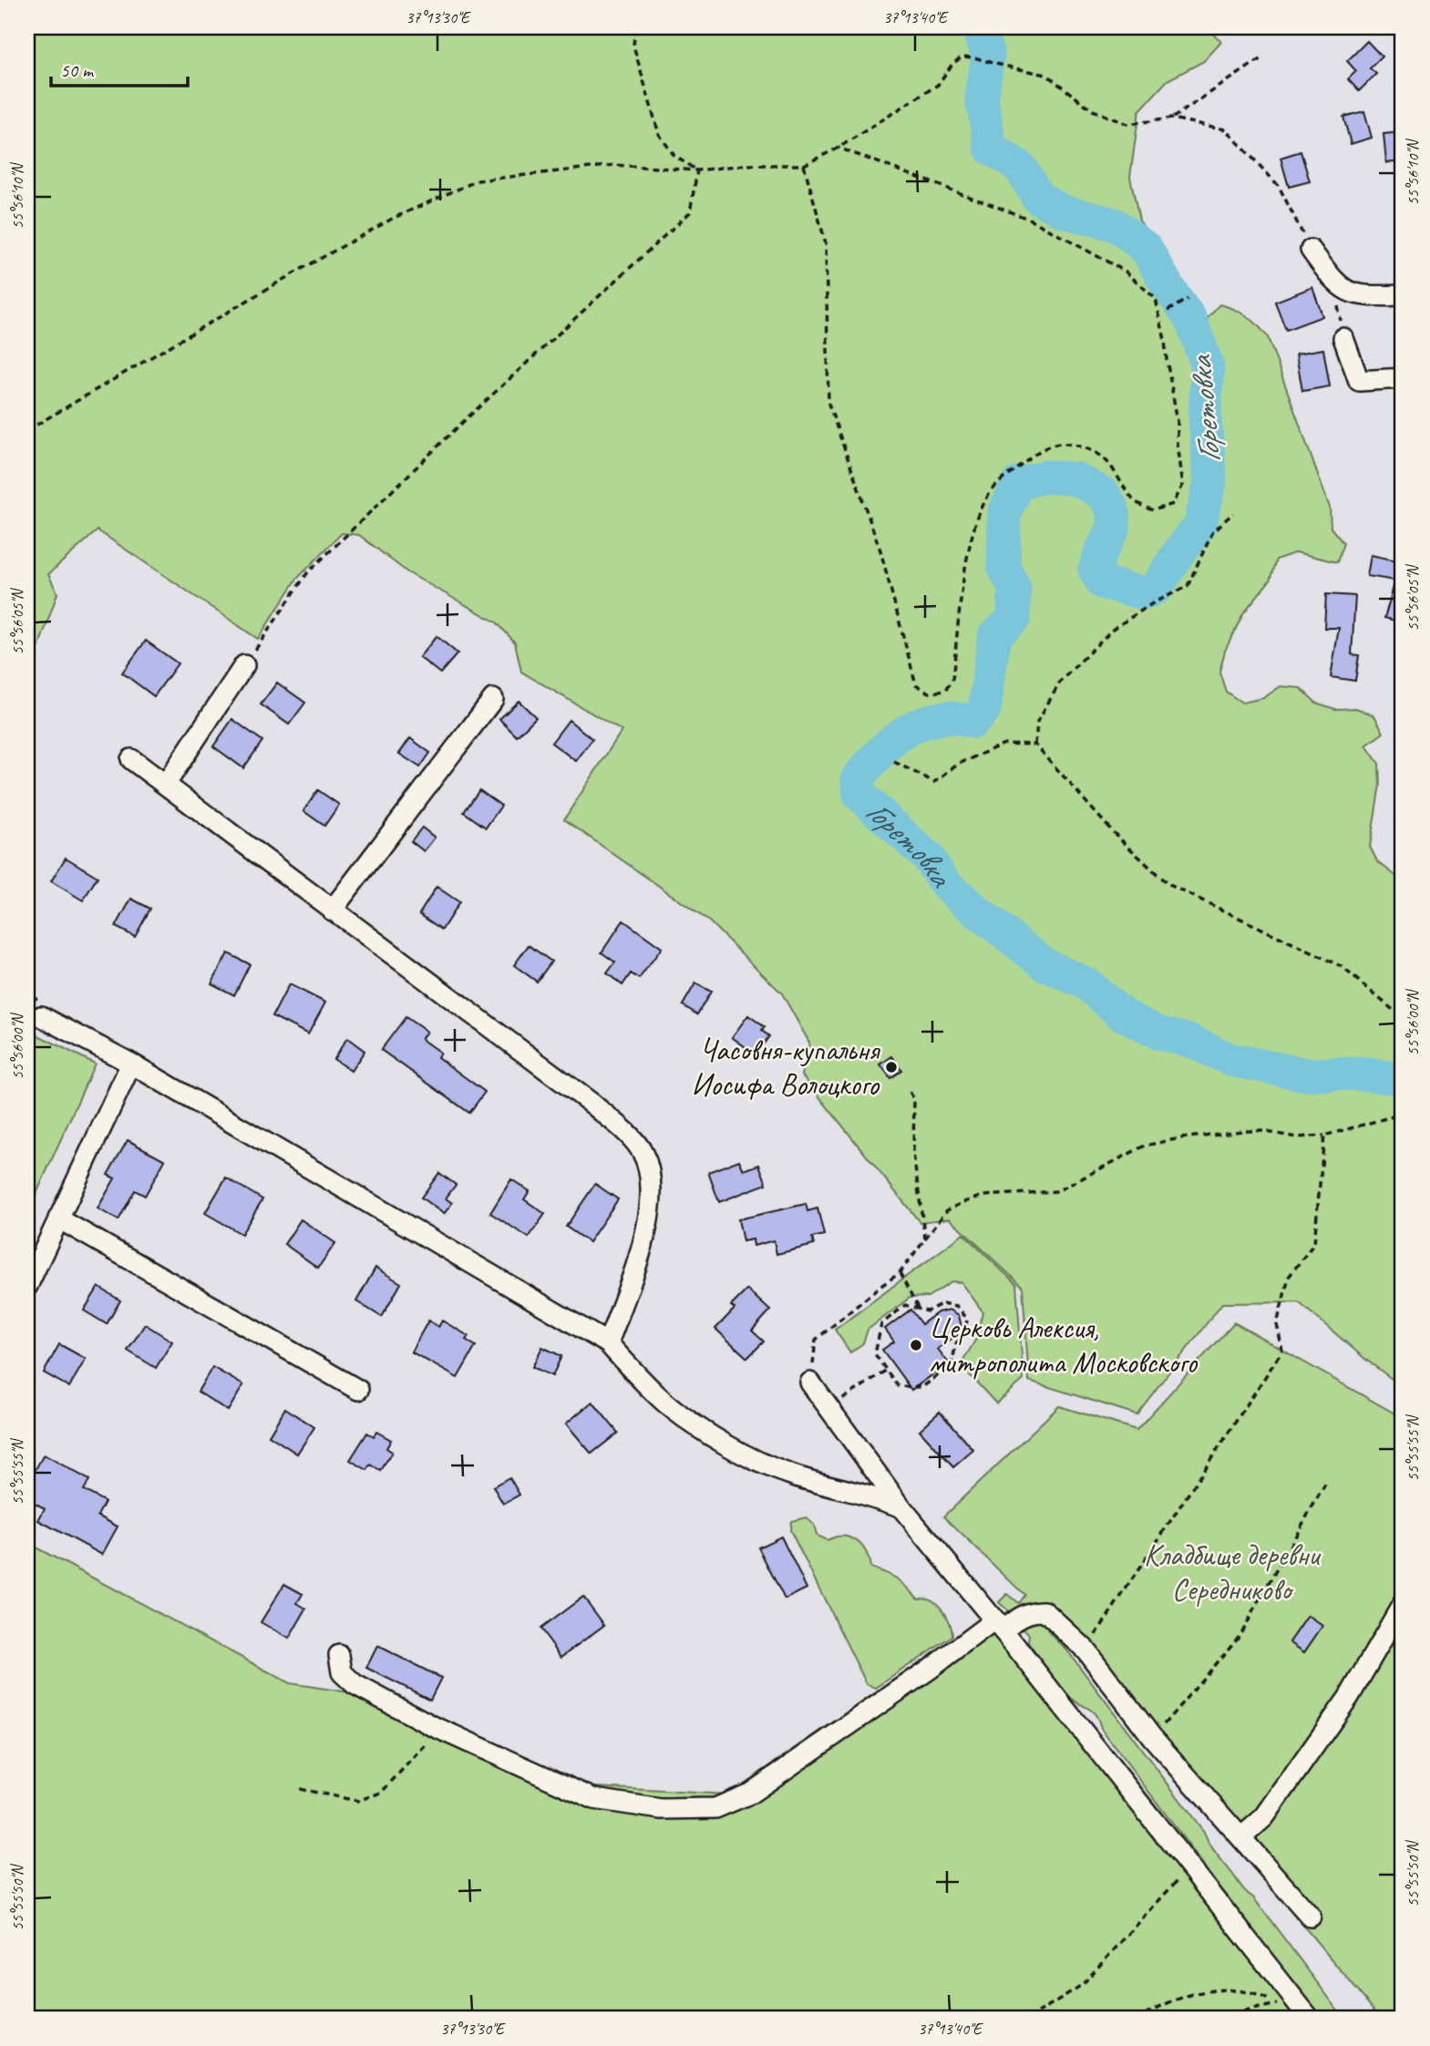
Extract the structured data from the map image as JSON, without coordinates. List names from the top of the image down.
{
  "water": ["Горетовка"],
  "parks": ["Кладбище деревни Середниково"],
  "places": ["Часовня-купальня Иосифа Волоцкого", "Церковь Алексия, митрополита Московского"],
  "scale_bar": "50 m",
  "coordinates": [
    "37°13'30\"E",
    "37°13'40\"E",
    "55°56'10\"N",
    "55°56'05\"N",
    "55°56'00\"N",
    "55°55'55\"N",
    "55°55'50\"N"
  ]
}
